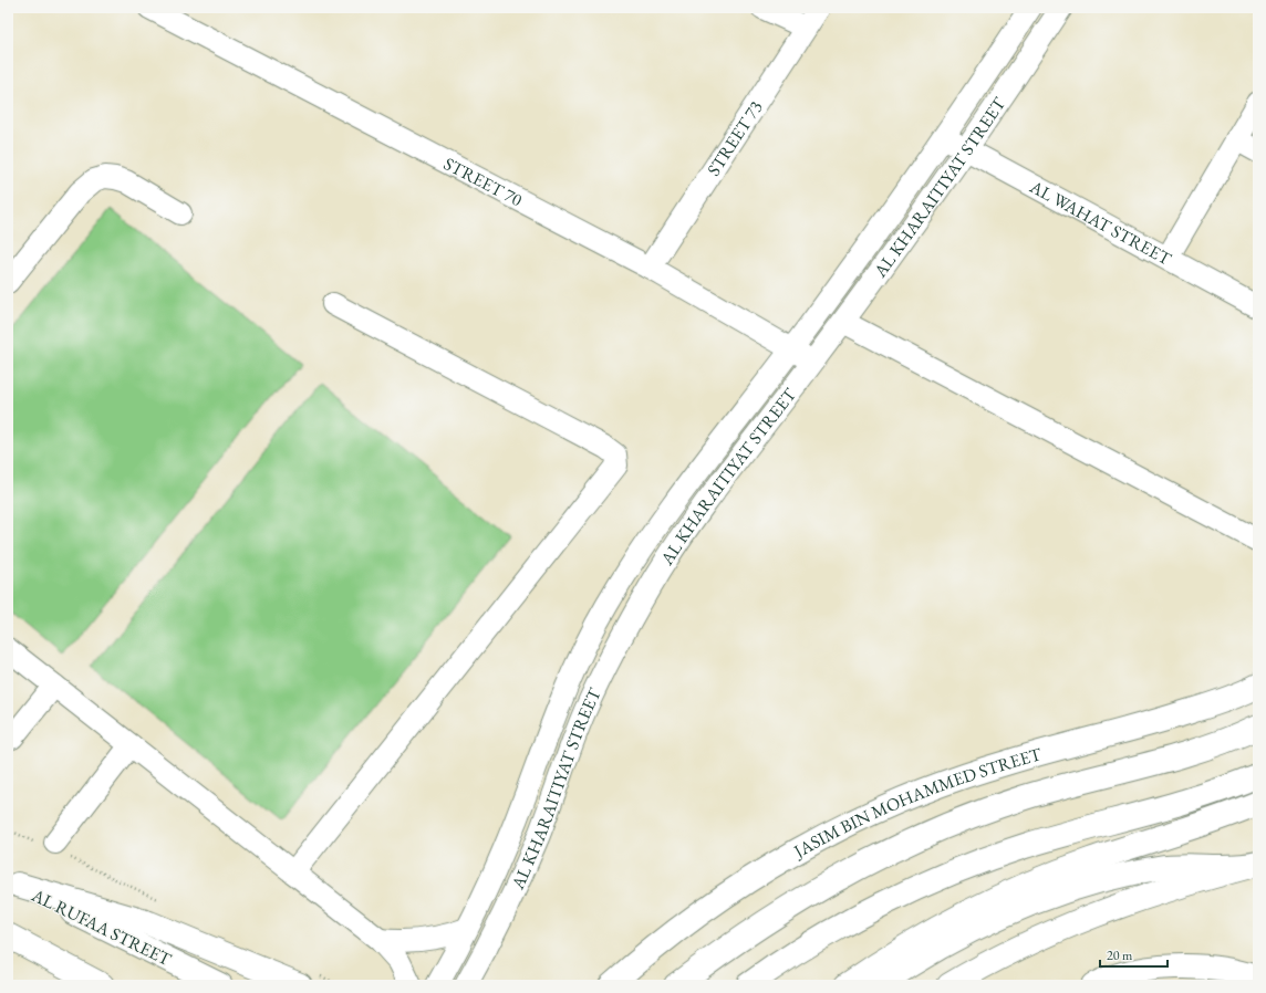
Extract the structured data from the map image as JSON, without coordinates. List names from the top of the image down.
{
  "streets": {
    "main road": ["JASIM BIN MOHAMMED STREET", "AL RUFAA STREET"],
    "street": [
      "STREET 73",
      "STREET 70",
      "AL KHARAITIYAT STREET",
      "AL WAHAT STREET"
    ]
  },
  "crossings": [
    ["STREET 73", "STREET 70"],
    ["STREET 70", "AL KHARAITIYAT STREET"],
    ["AL KHARAITIYAT STREET", "AL WAHAT STREET"]
  ],
  "scale_bar": "20 m"
}
